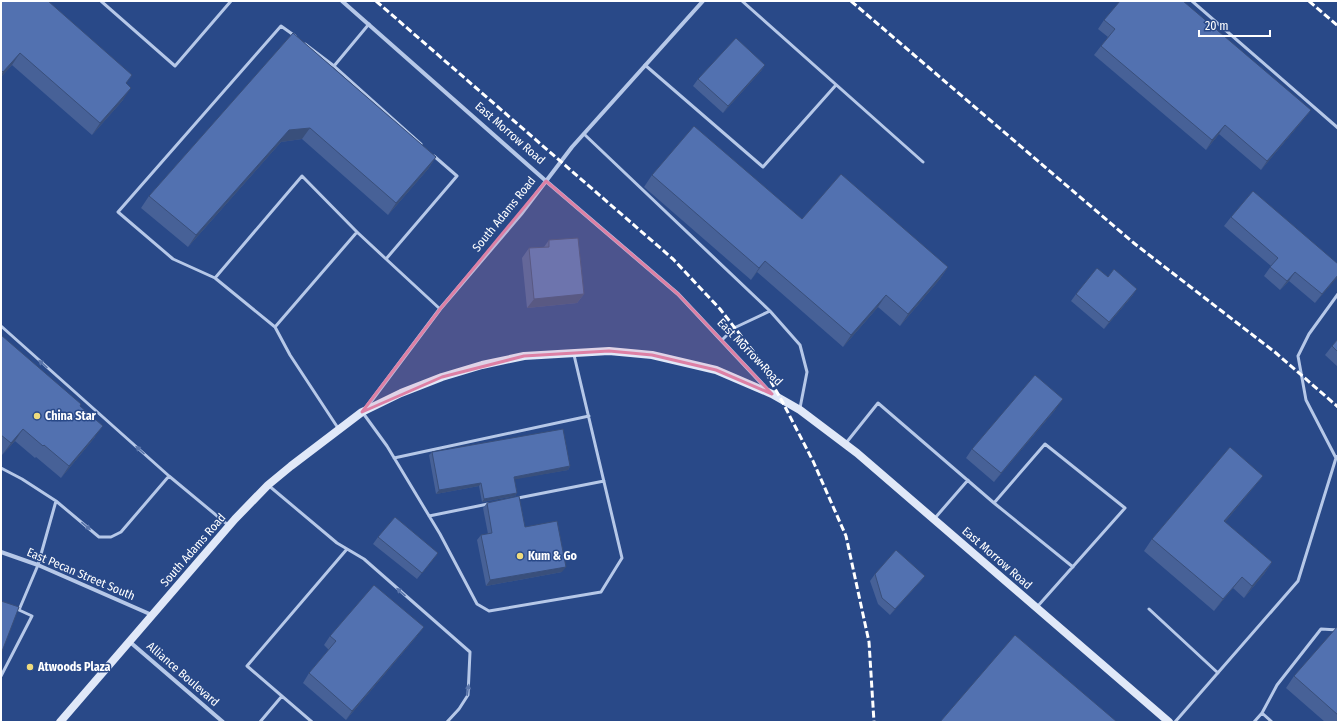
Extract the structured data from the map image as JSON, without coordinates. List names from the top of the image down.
{
  "streets": {
    "main road": ["East Morrow Road", "South Adams Road"],
    "street": ["East Pecan Street South", "Alliance Boulevard"]
  },
  "crossings": [
    ["East Morrow Road", "South Adams Road"],
    ["South Adams Road", "East Pecan Street South"],
    ["South Adams Road", "Alliance Boulevard"]
  ],
  "places": ["China Star", "Kum & Go", "Atwoods Plaza"],
  "scale_bar": "20 m"
}
